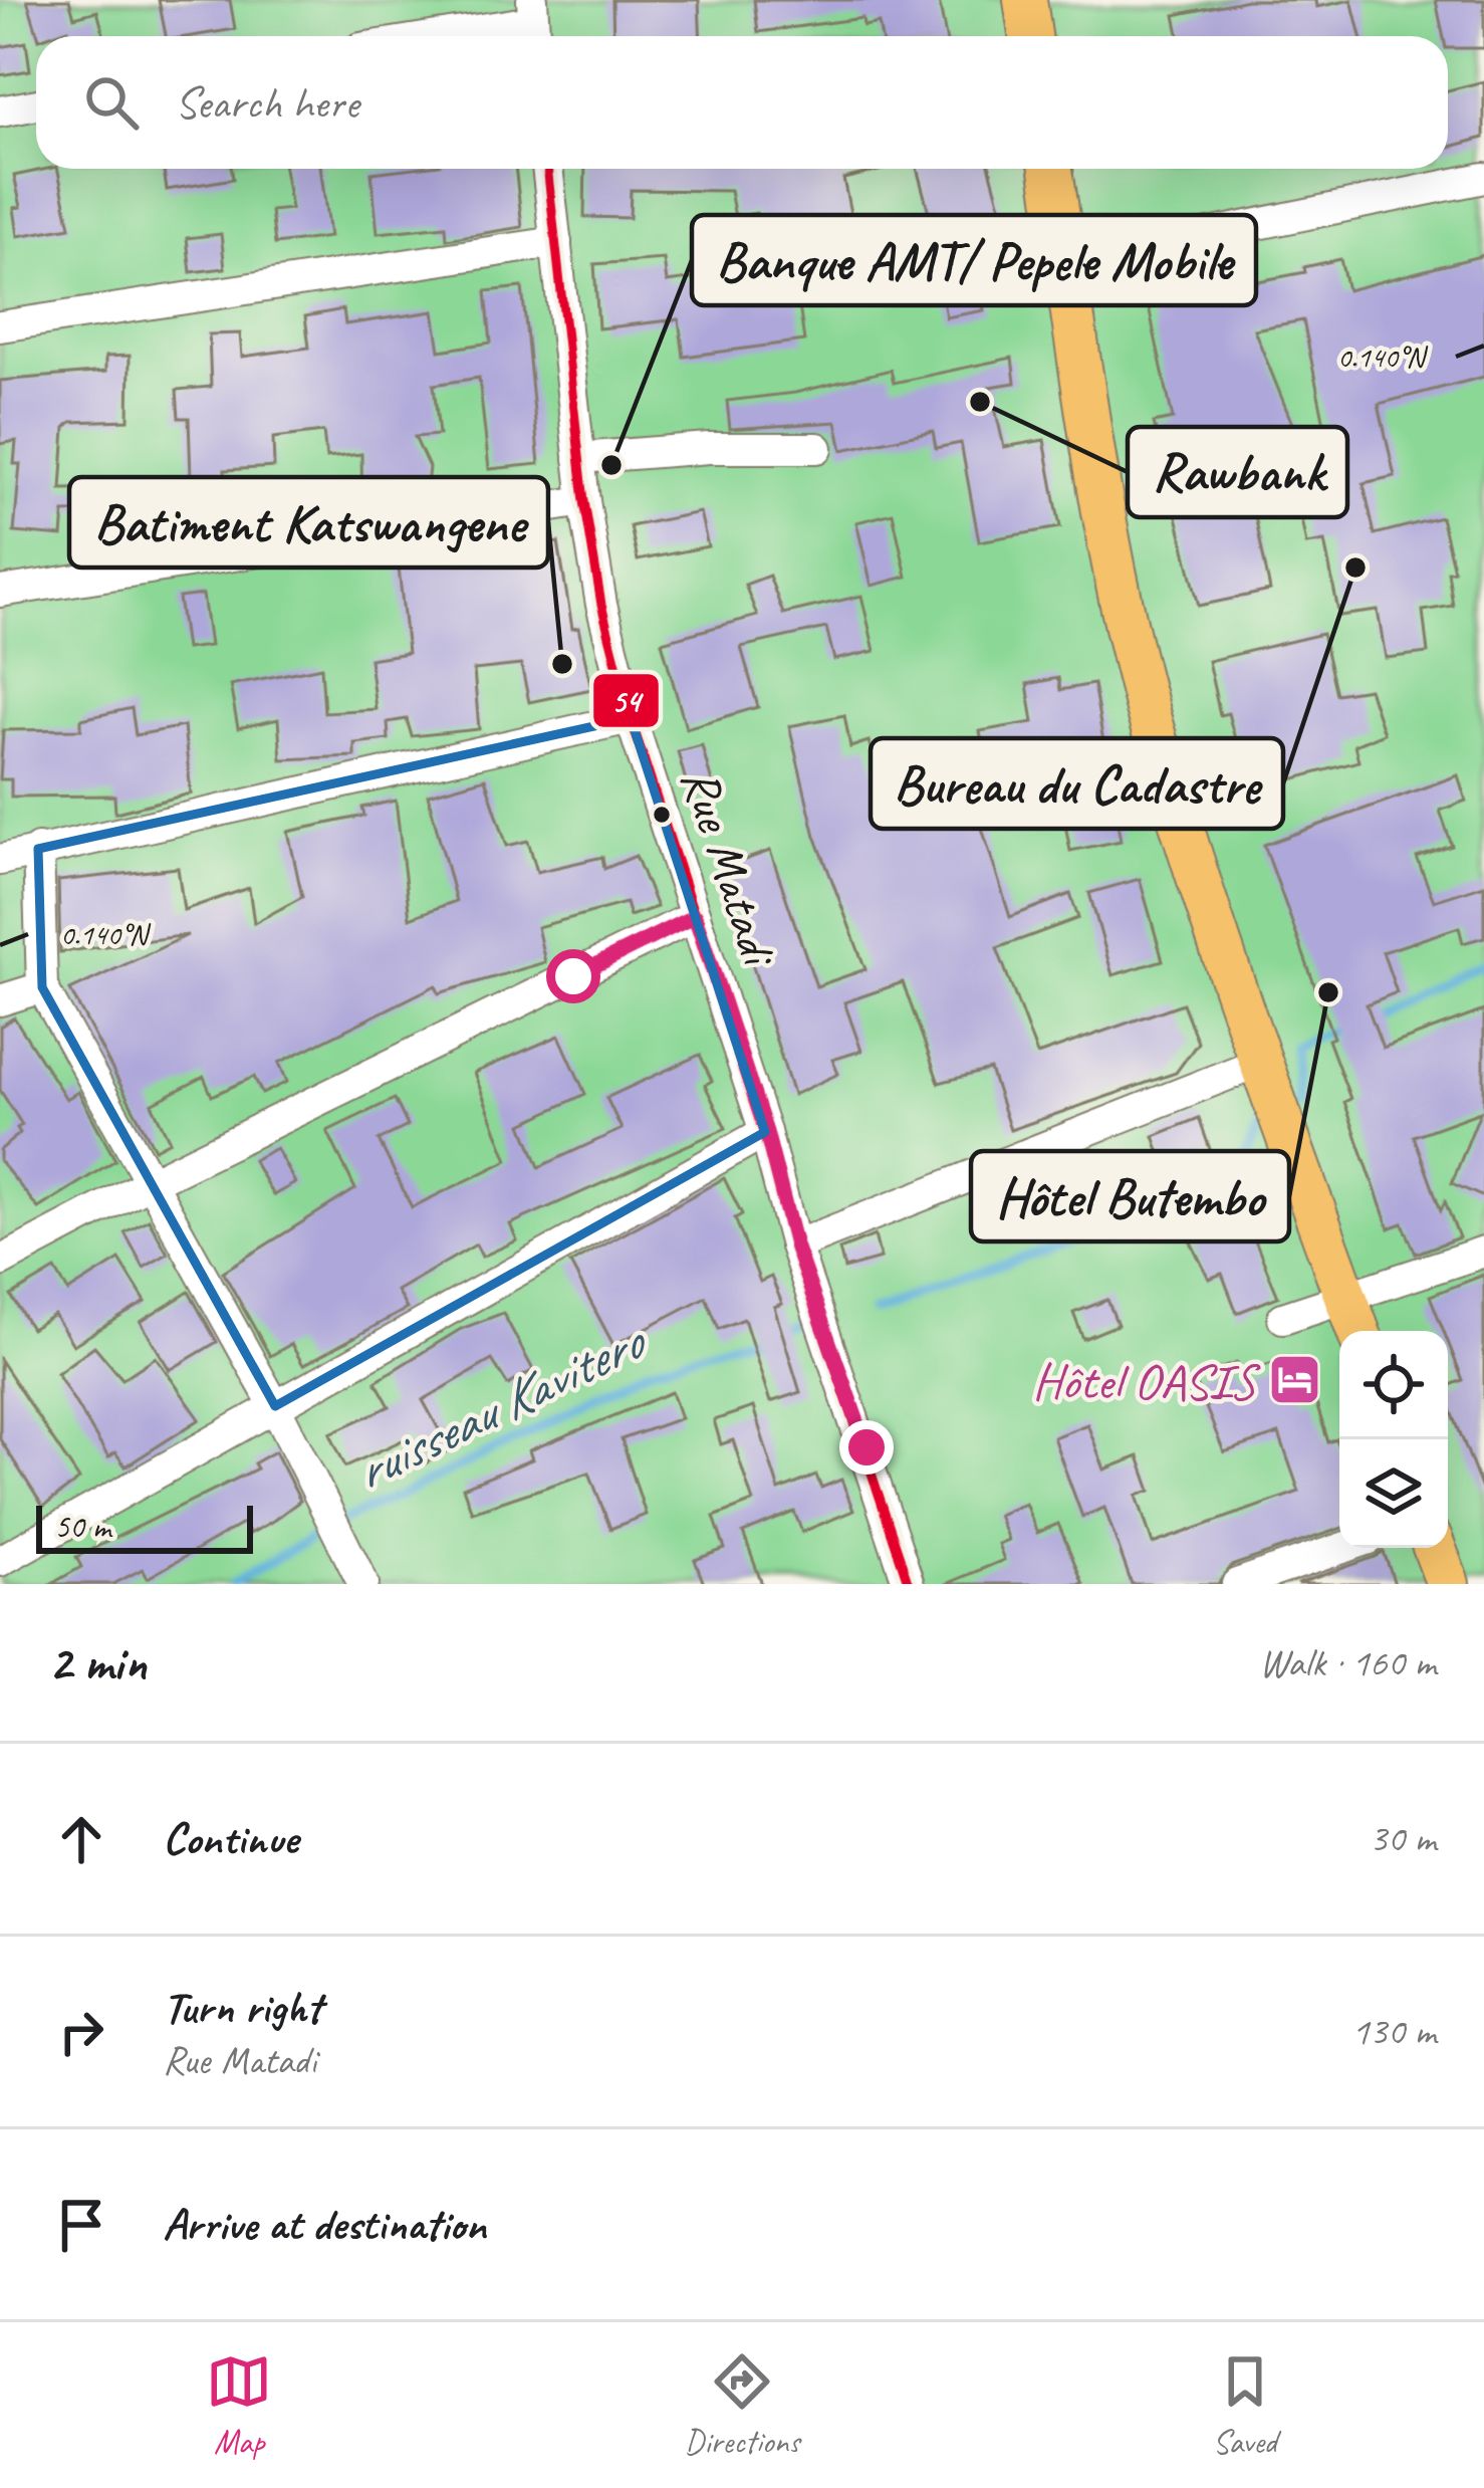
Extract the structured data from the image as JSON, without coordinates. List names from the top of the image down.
{
  "streets": {
    "street": ["Rue Matadi"]
  },
  "water": ["ruisseau Kavitero"],
  "places": {
    "other": [
      "Rawbank",
      "Banque AMT/ Pepele Mobile",
      "Bureau du Cadastre",
      "Batiment Katswangene",
      "Hôtel Butembo"
    ],
    "hotel": ["Hôtel OASIS"]
  },
  "lines": ["transit line 54"],
  "scale_bar": "50 m",
  "page": {
    "search": "Search here",
    "scale": "50 m",
    "heading": ["2 min", "Walk · 160 m"],
    "list": [
      ["Continue", "30 m"],
      ["Turn right", "Rue Matadi", "130 m"],
      "Arrive at destination"
    ],
    "nav": ["Map", "Directions", "Saved"]
  },
  "coordinates": ["0.140°N"]
}
